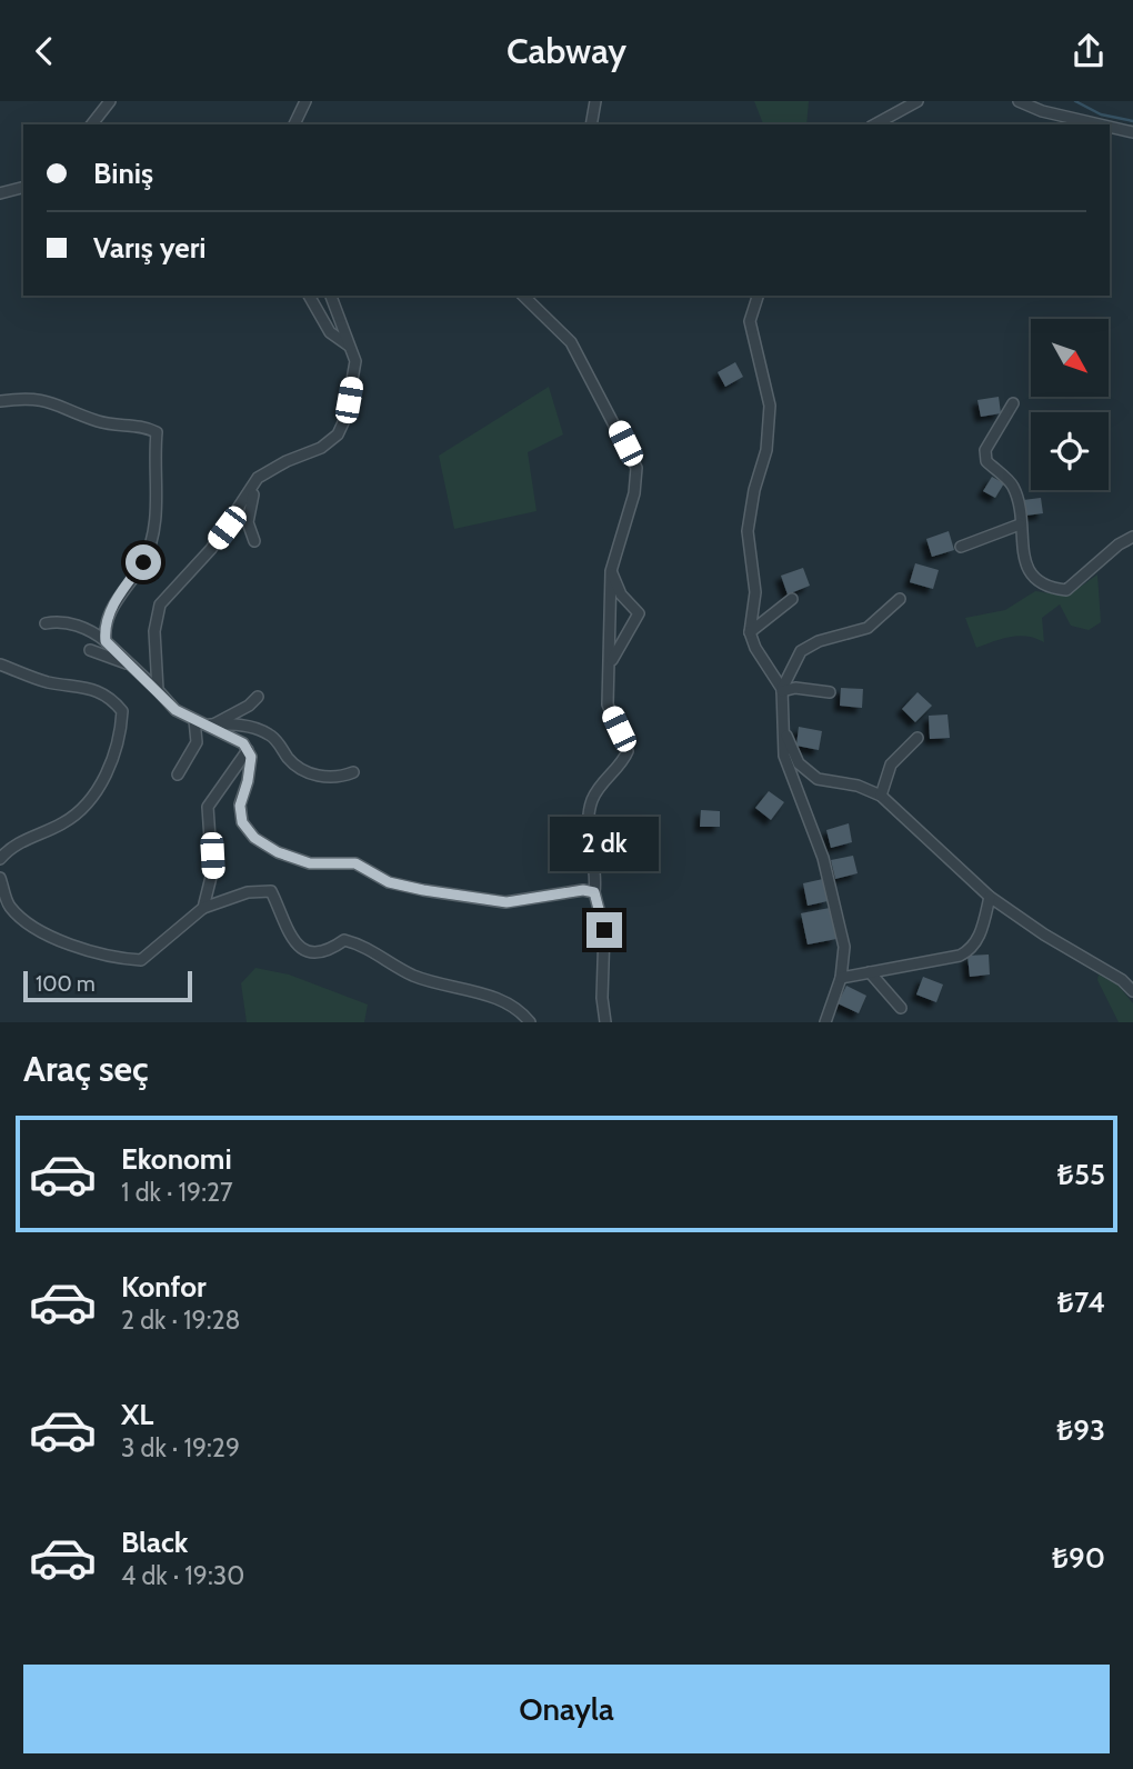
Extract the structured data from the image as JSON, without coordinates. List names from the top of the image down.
{
  "scale_bar": "100 m",
  "north": "bottom right",
  "page": {
    "header": "Cabway",
    "banner": ["Biniş", "Varış yeri"],
    "bubble": "2 dk",
    "scale": "100 m",
    "heading": "Araç seç",
    "list": [
      {
        "name": "Ekonomi",
        "note": "1 dk · 19:27",
        "value": "₺55"
      },
      {
        "name": "Konfor",
        "note": "2 dk · 19:28",
        "value": "₺74"
      },
      {
        "name": "XL",
        "note": "3 dk · 19:29",
        "value": "₺93"
      },
      {
        "name": "Black",
        "note": "4 dk · 19:30",
        "value": "₺90"
      }
    ],
    "buttons": "Onayla"
  }
}
